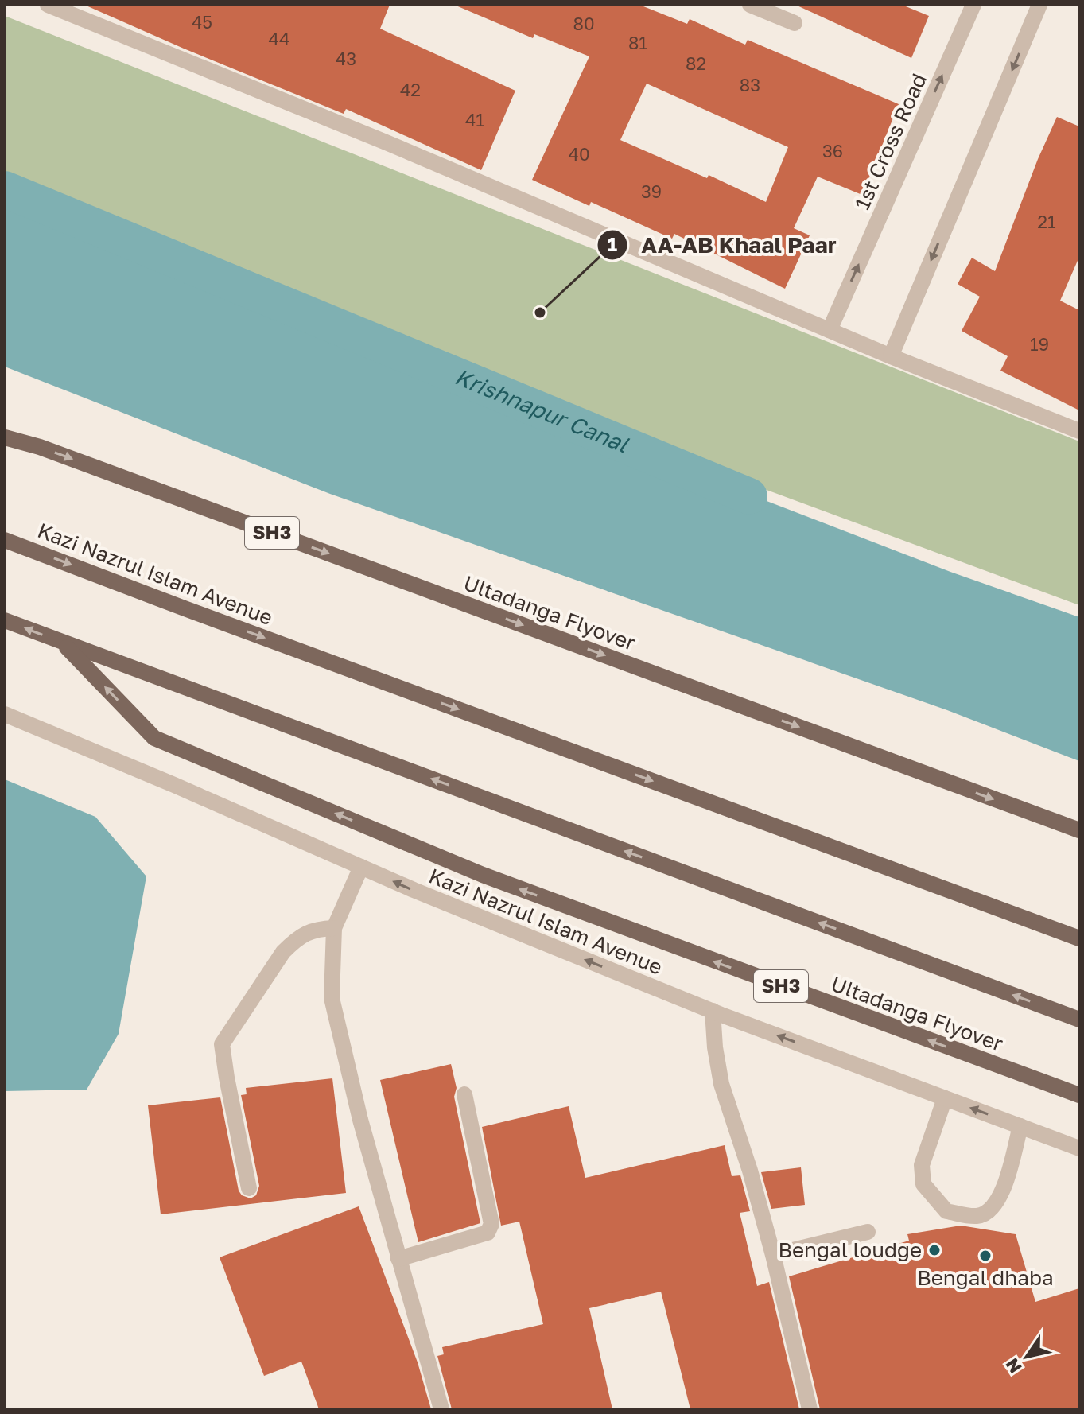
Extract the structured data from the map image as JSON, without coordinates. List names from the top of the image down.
{
  "streets": {
    "main road": ["SH3", "Kazi Nazrul Islam Avenue", "Ultadanga Flyover"],
    "street": ["1st Cross Road"]
  },
  "crossings": [
    ["SH3", "Ultadanga Flyover"]
  ],
  "water": ["Krishnapur Canal"],
  "places": ["AA-AB Khaal Paar", "Bengal loudge", "Bengal dhaba"],
  "house_numbers": [
    "45",
    "80",
    "44",
    "81",
    "43",
    "82",
    "83",
    "42",
    "41",
    "36",
    "40",
    "39",
    "21",
    "19"
  ],
  "north": "bottom left"
}
